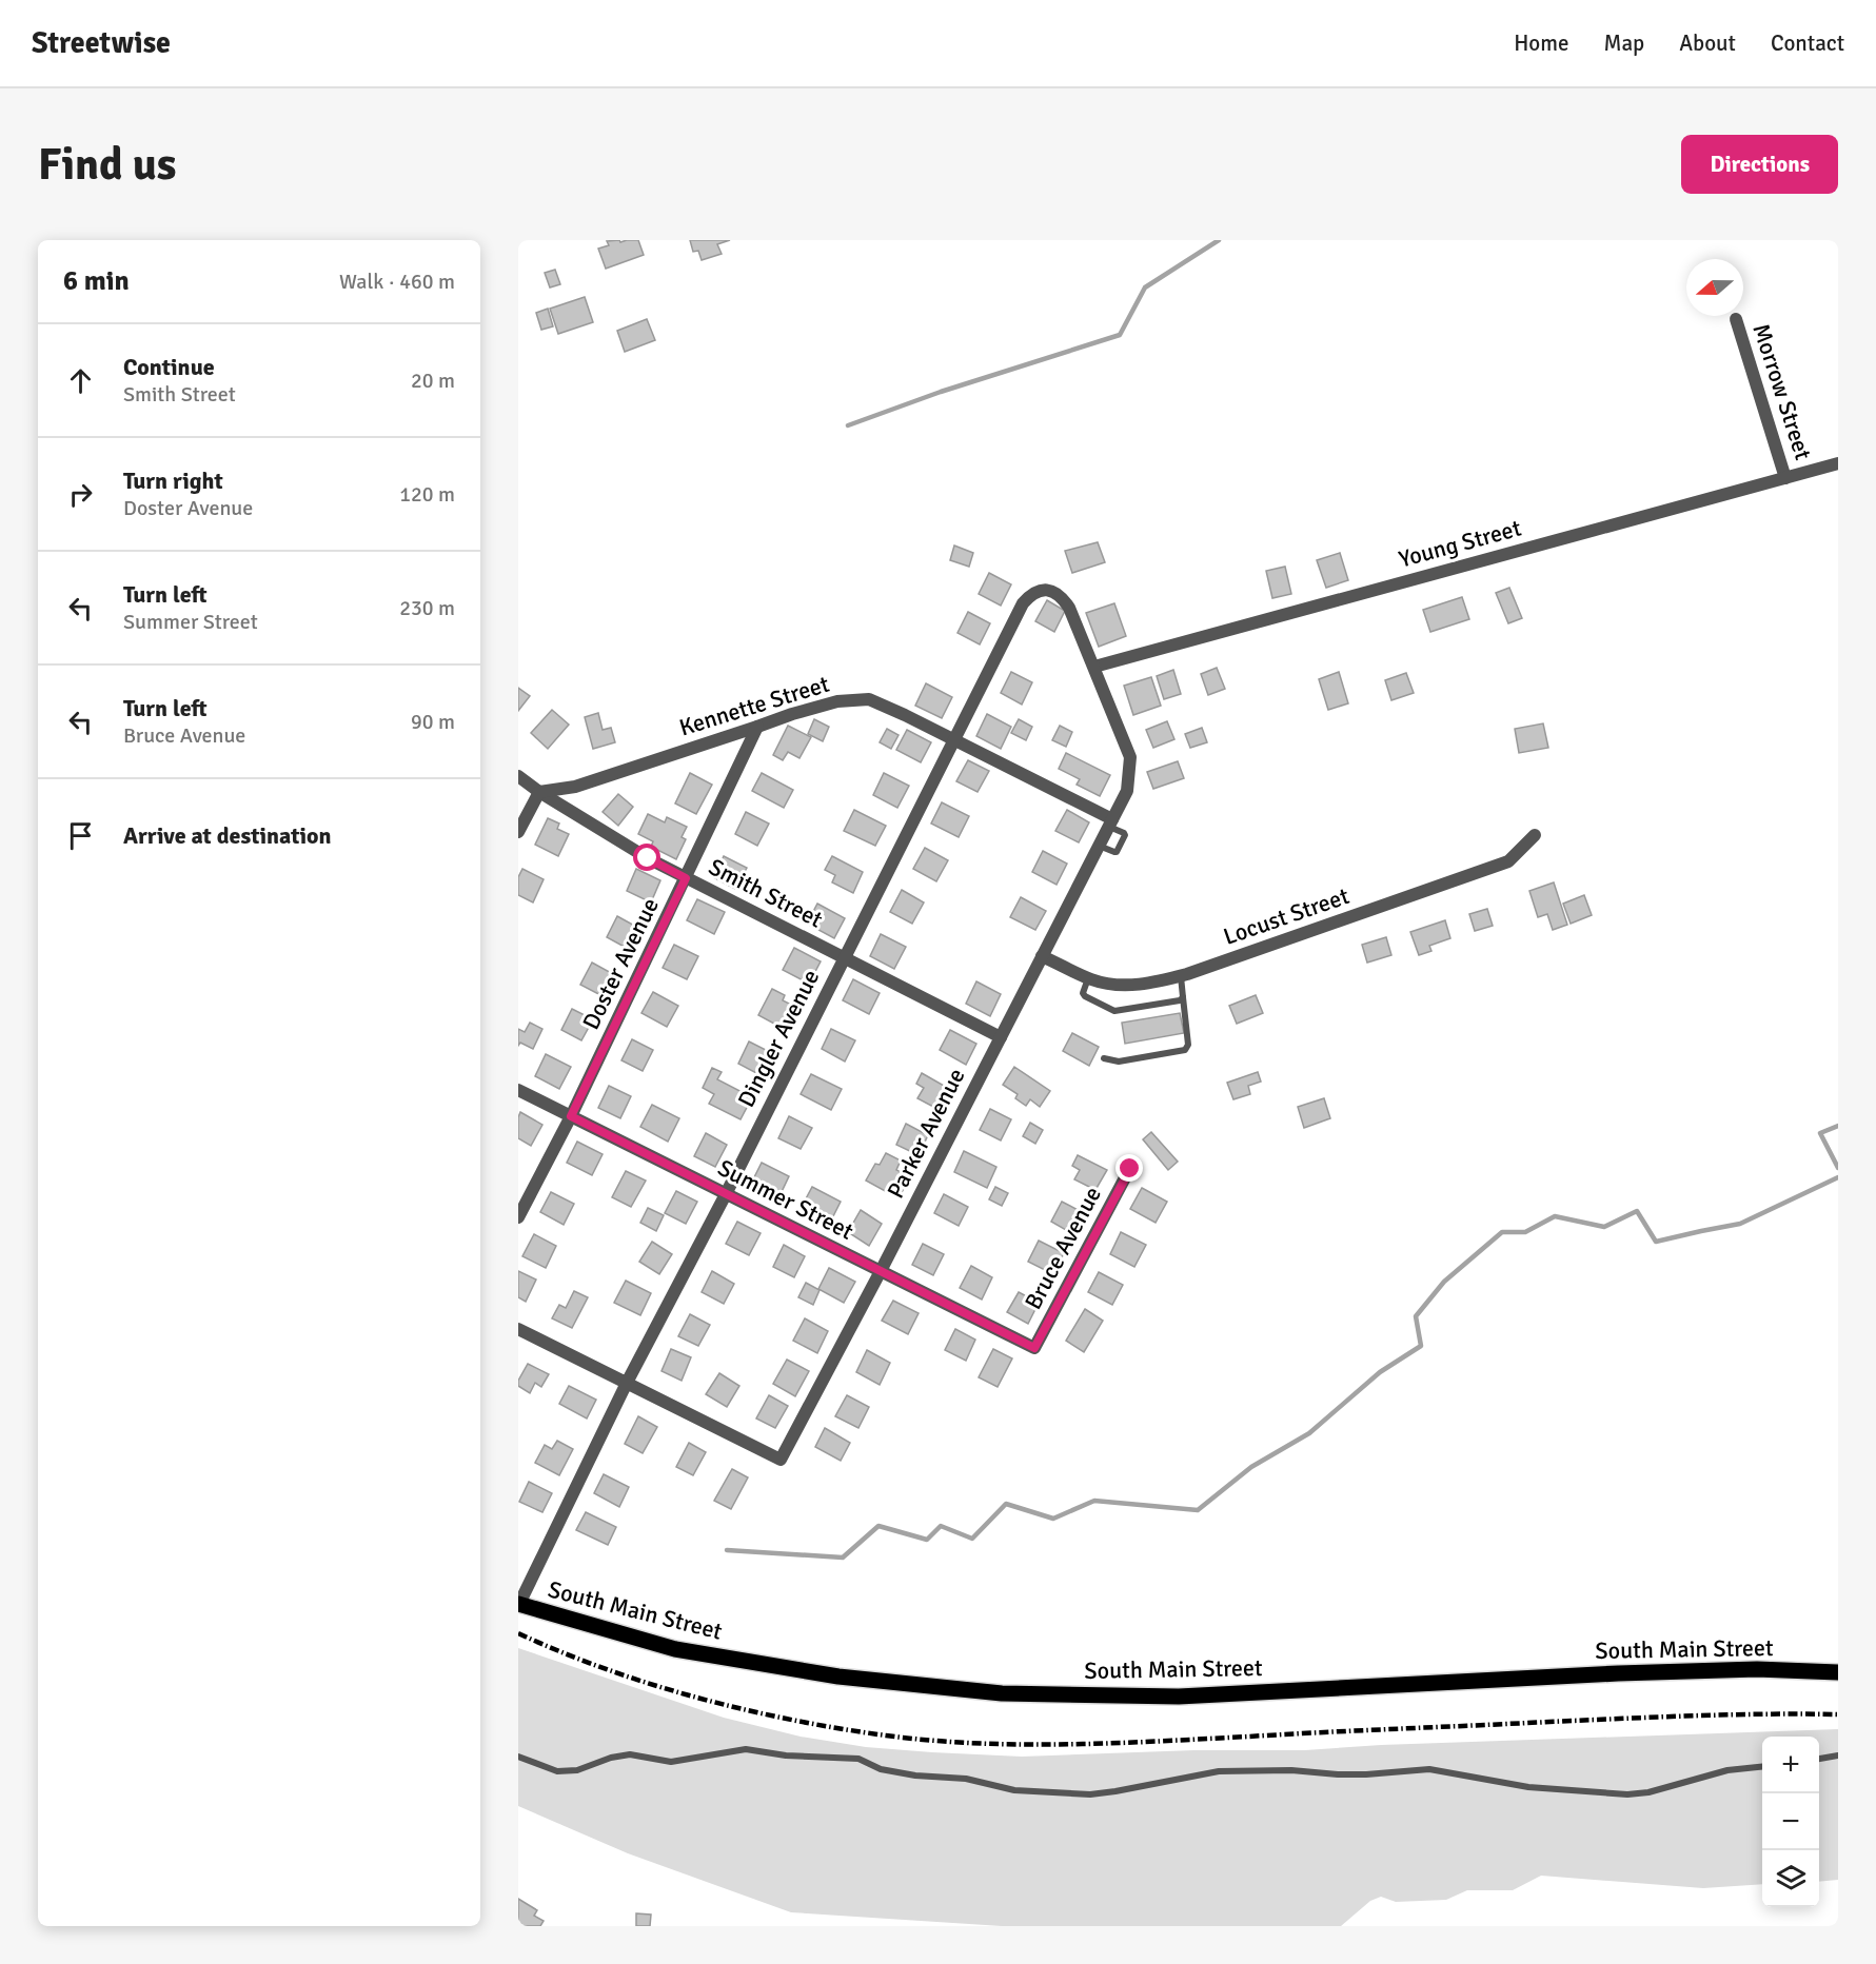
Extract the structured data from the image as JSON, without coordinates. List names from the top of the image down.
{
  "streets": {
    "main road": ["South Main Street"],
    "street": [
      "Morrow Street",
      "Young Street",
      "Kennette Street",
      "Smith Street",
      "Locust Street",
      "Doster Avenue",
      "Dingler Avenue",
      "Parker Avenue",
      "Summer Street",
      "Bruce Avenue"
    ]
  },
  "crossings": [
    ["Morrow Street", "Young Street"],
    ["Young Street", "Dingler Avenue"],
    ["Young Street", "Parker Avenue"],
    ["Kennette Street", "Smith Street"],
    ["Kennette Street", "Doster Avenue"],
    ["Kennette Street", "Dingler Avenue"],
    ["Kennette Street", "Parker Avenue"],
    ["Smith Street", "Doster Avenue"],
    ["Smith Street", "Dingler Avenue"],
    ["Smith Street", "Parker Avenue"],
    ["Locust Street", "Parker Avenue"],
    ["Doster Avenue", "Summer Street"],
    ["Dingler Avenue", "Parker Avenue"],
    ["Dingler Avenue", "Summer Street"],
    ["Dingler Avenue", "South Main Street"],
    ["Parker Avenue", "Summer Street"],
    ["Summer Street", "Bruce Avenue"]
  ],
  "north": "left",
  "page": {
    "header": "Streetwise",
    "nav": [
      "Home",
      "Map",
      "About",
      "Contact"
    ],
    "buttons": "Directions",
    "title": "Find us",
    "heading": ["6 min", "Walk · 460 m"],
    "list": [
      ["Continue", "Smith Street", "20 m"],
      ["Turn right", "Doster Avenue", "120 m"],
      ["Turn left", "Summer Street", "230 m"],
      ["Turn left", "Bruce Avenue", "90 m"],
      "Arrive at destination"
    ],
    "map_buttons": ["+", "−"]
  }
}
